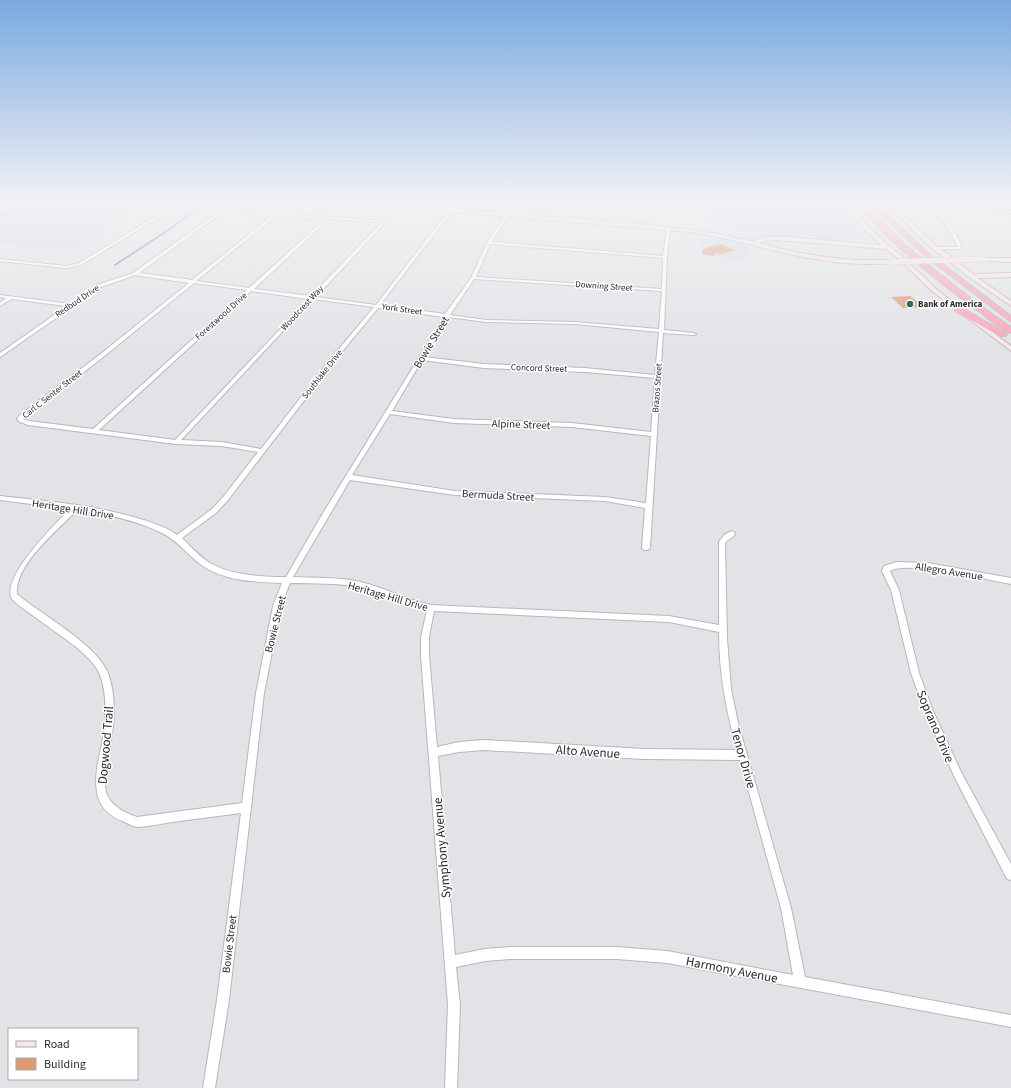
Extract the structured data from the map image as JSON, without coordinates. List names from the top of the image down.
{
  "streets": {
    "street": [
      "Downing Street",
      "Redbud Drive",
      "Woodcrest Way",
      "York Street",
      "Forestwood Drive",
      "Bowie Street",
      "Concord Street",
      "Southlake Drive",
      "Brazos Street",
      "Carl C Senter Street",
      "Alpine Street",
      "Bermuda Street",
      "Heritage Hill Drive",
      "Allegro Avenue",
      "Soprano Drive",
      "Dogwood Trail",
      "Alto Avenue",
      "Tenor Drive",
      "Symphony Avenue",
      "Harmony Avenue"
    ]
  },
  "crossings": [
    ["Downing Street", "Bowie Street"],
    ["Downing Street", "Brazos Street"],
    ["Redbud Drive", "York Street"],
    ["Woodcrest Way", "York Street"],
    ["Woodcrest Way", "Carl C Senter Street"],
    ["York Street", "Forestwood Drive"],
    ["York Street", "Bowie Street"],
    ["York Street", "Southlake Drive"],
    ["York Street", "Brazos Street"],
    ["York Street", "Carl C Senter Street"],
    ["Forestwood Drive", "Carl C Senter Street"],
    ["Bowie Street", "Concord Street"],
    ["Bowie Street", "Alpine Street"],
    ["Bowie Street", "Bermuda Street"],
    ["Bowie Street", "Heritage Hill Drive"],
    ["Bowie Street", "Dogwood Trail"],
    ["Concord Street", "Brazos Street"],
    ["Southlake Drive", "Carl C Senter Street"],
    ["Southlake Drive", "Heritage Hill Drive"],
    ["Brazos Street", "Alpine Street"],
    ["Brazos Street", "Bermuda Street"],
    ["Heritage Hill Drive", "Dogwood Trail"],
    ["Heritage Hill Drive", "Tenor Drive"],
    ["Heritage Hill Drive", "Symphony Avenue"],
    ["Allegro Avenue", "Soprano Drive"],
    ["Alto Avenue", "Tenor Drive"],
    ["Alto Avenue", "Symphony Avenue"],
    ["Tenor Drive", "Harmony Avenue"],
    ["Symphony Avenue", "Harmony Avenue"]
  ],
  "places": ["Bank of America"],
  "legend": ["Road", "Building"]
}
